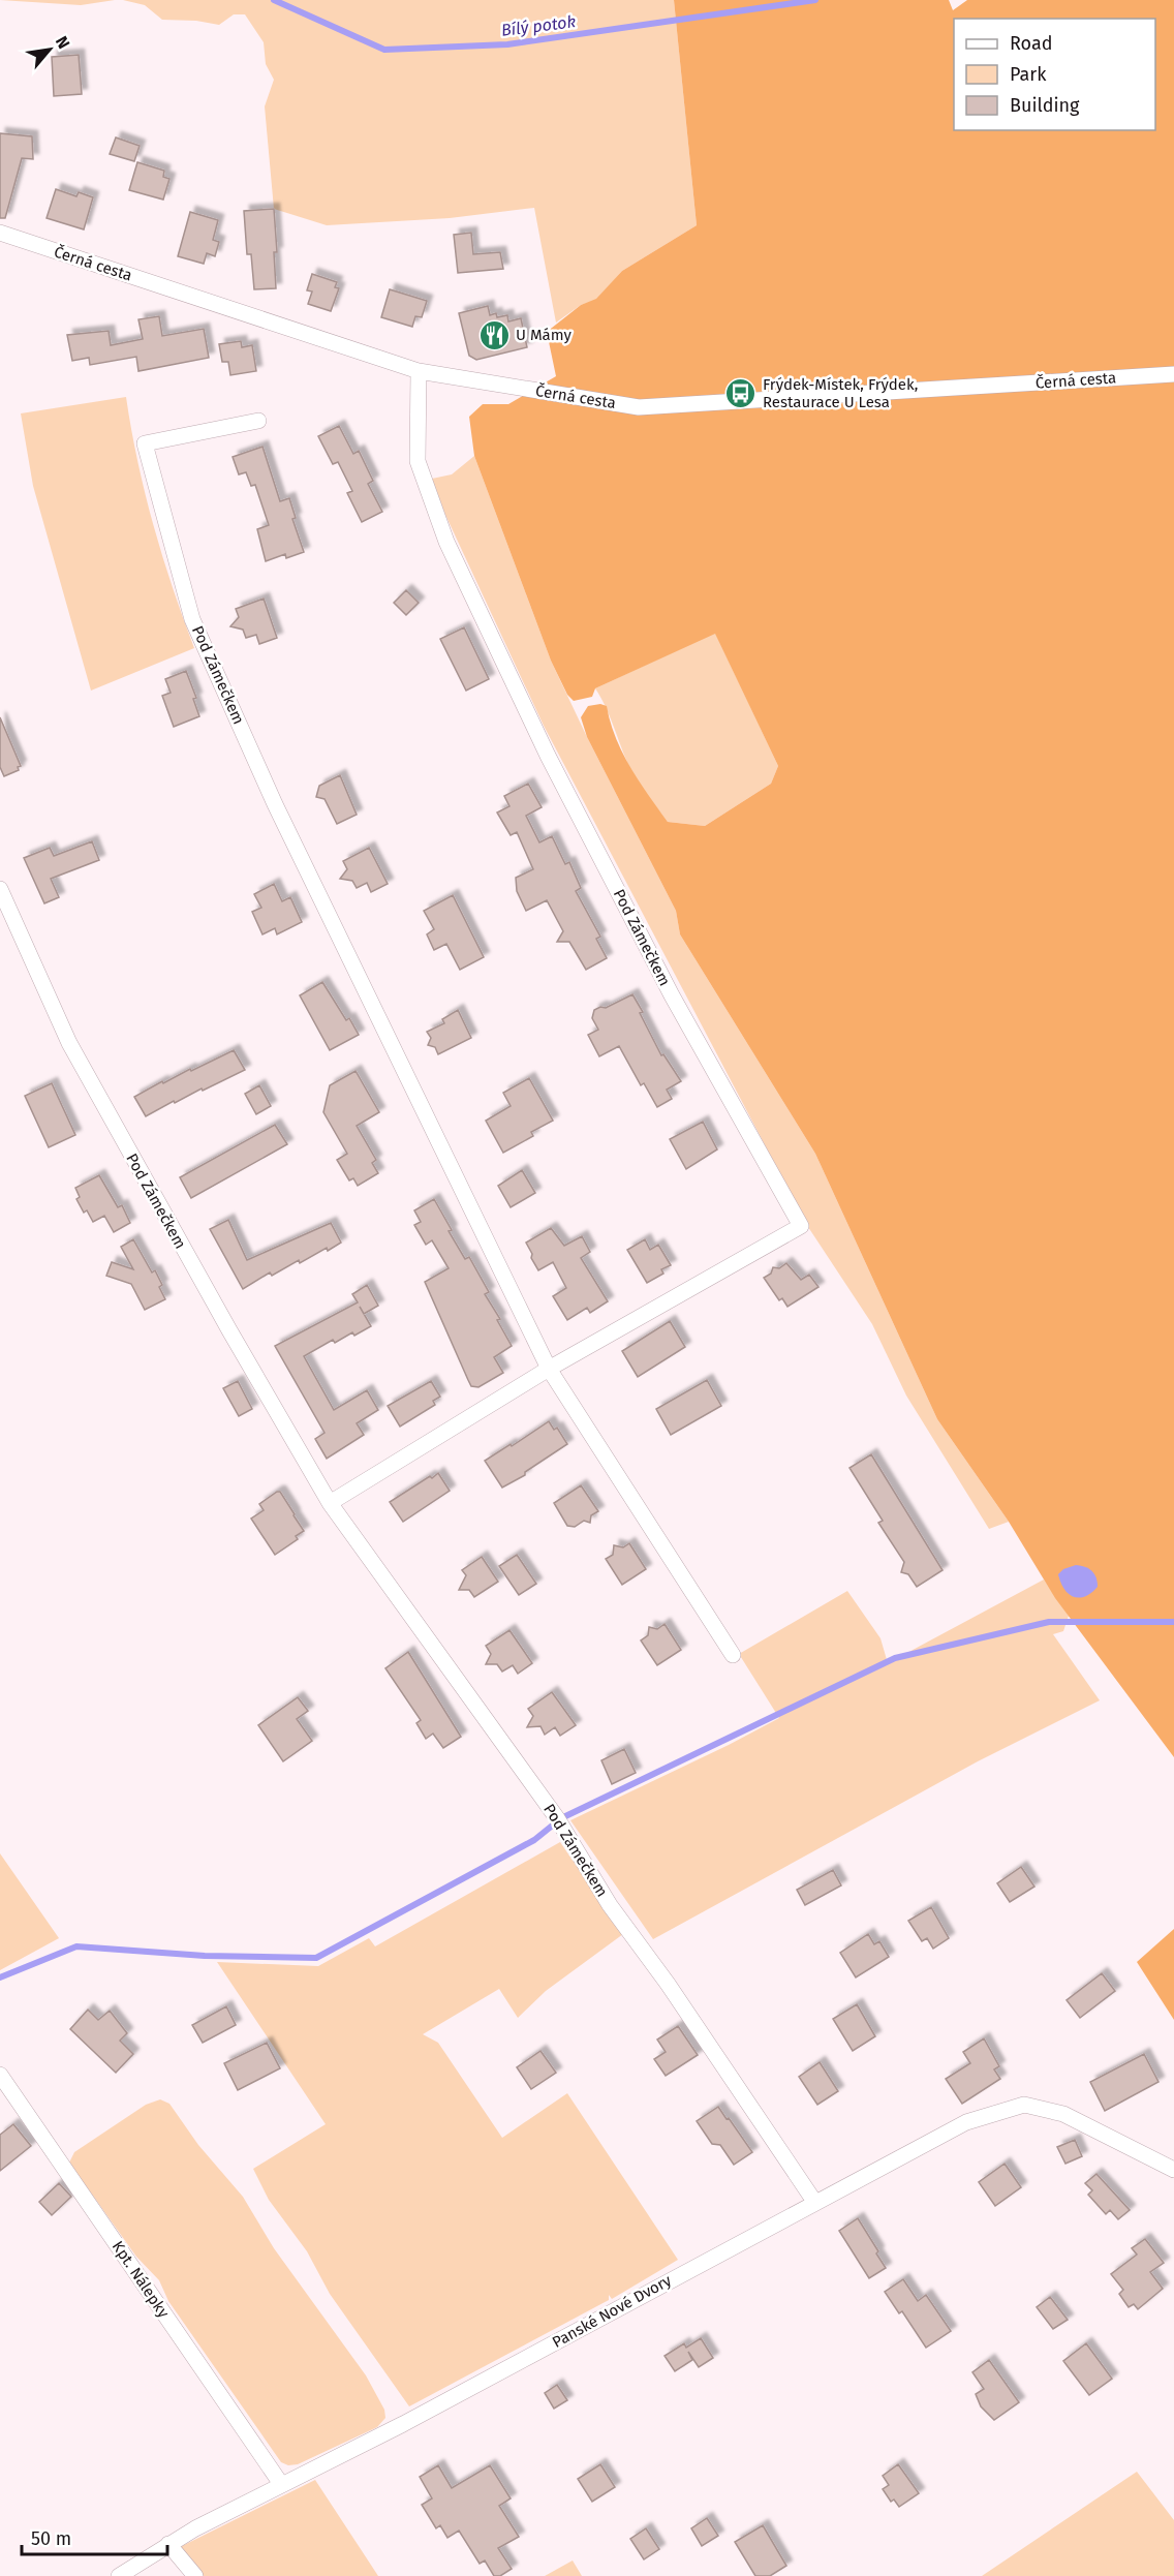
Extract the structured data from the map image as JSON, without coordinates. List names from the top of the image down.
{
  "streets": {
    "street": [
      "Černá cesta",
      "Pod Zámečkem",
      "Kpt. Nálepky",
      "Panské Nové Dvory"
    ]
  },
  "crossings": [
    ["Černá cesta", "Pod Zámečkem"],
    ["Pod Zámečkem", "Panské Nové Dvory"],
    ["Kpt. Nálepky", "Panské Nové Dvory"]
  ],
  "water": ["Bílý potok"],
  "places": {
    "restaurant": ["U Mámy"],
    "bus stop": ["Frýdek-Místek, Frýdek, Restaurace U Lesa"]
  },
  "legend": ["Road", "Park", "Building"],
  "scale_bar": "50 m",
  "north": "top right"
}
